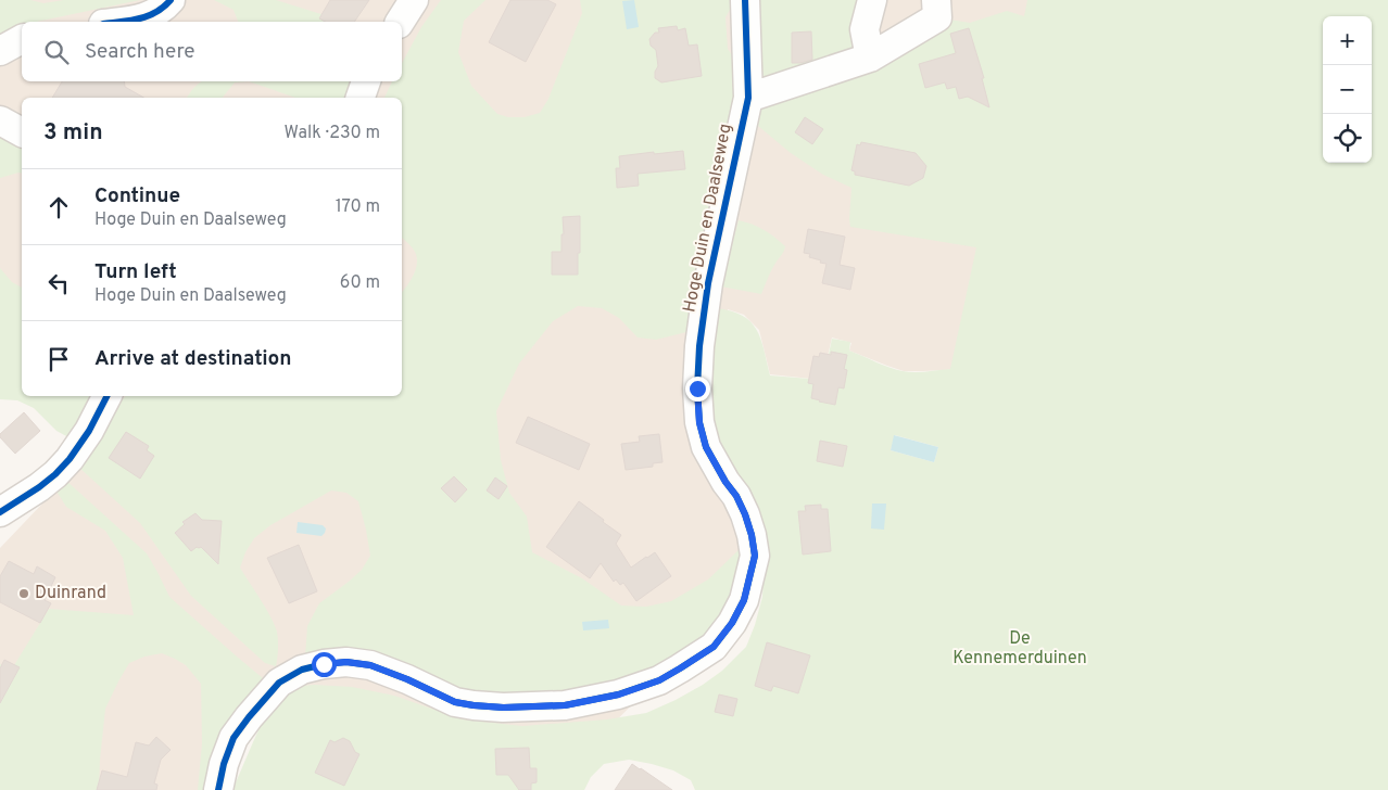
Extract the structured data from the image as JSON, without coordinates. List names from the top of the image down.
{
  "streets": {
    "street": ["Hoge Duin en Daalseweg"]
  },
  "parks": ["De Kennemerduinen"],
  "places": ["Duinrand"],
  "page": {
    "map_buttons": ["+", "−"],
    "search": "Search here",
    "heading": ["3 min", "Walk · 230 m"],
    "list": [
      ["Continue", "Hoge Duin en Daalseweg", "170 m"],
      ["Turn left", "Hoge Duin en Daalseweg", "60 m"],
      "Arrive at destination"
    ]
  }
}
